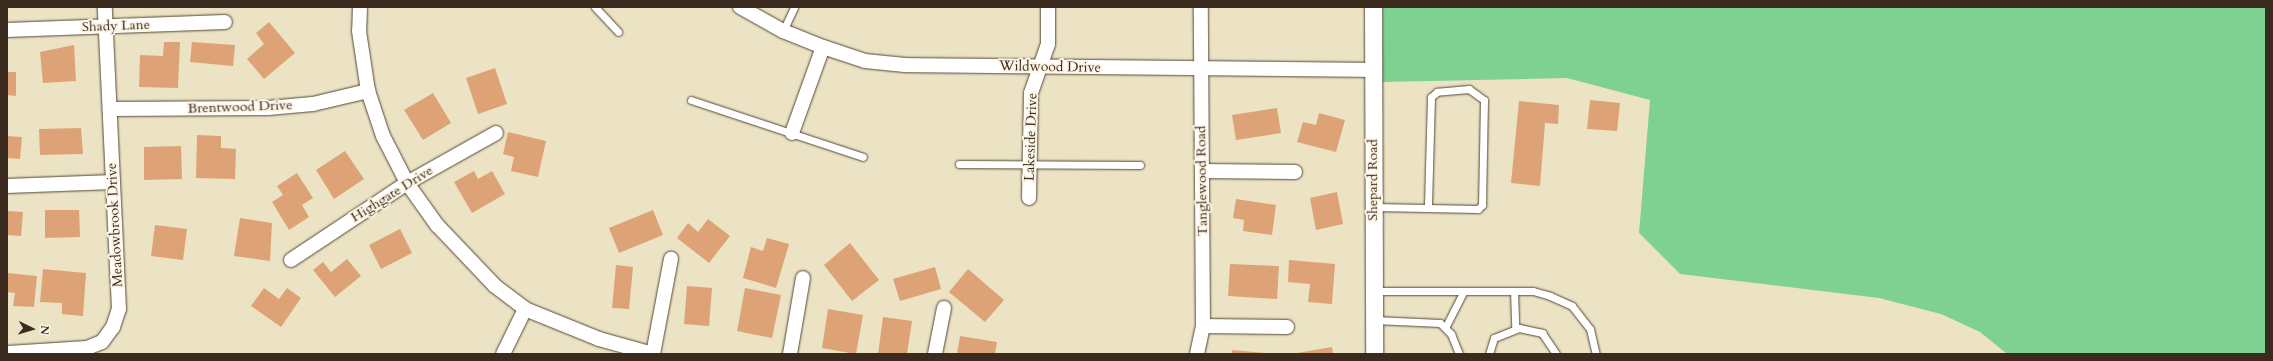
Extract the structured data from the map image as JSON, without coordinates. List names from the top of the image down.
{
  "streets": {
    "street": [
      "Shady Lane",
      "Wildwood Drive",
      "Brentwood Drive",
      "Lakeside Drive",
      "Shepard Road",
      "Tanglewood Road",
      "Highgate Drive",
      "Meadowbrook Drive"
    ]
  },
  "crossings": [
    ["Shady Lane", "Meadowbrook Drive"],
    ["Wildwood Drive", "Lakeside Drive"],
    ["Wildwood Drive", "Shepard Road"],
    ["Wildwood Drive", "Tanglewood Road"],
    ["Brentwood Drive", "Meadowbrook Drive"]
  ],
  "north": "right"
}
